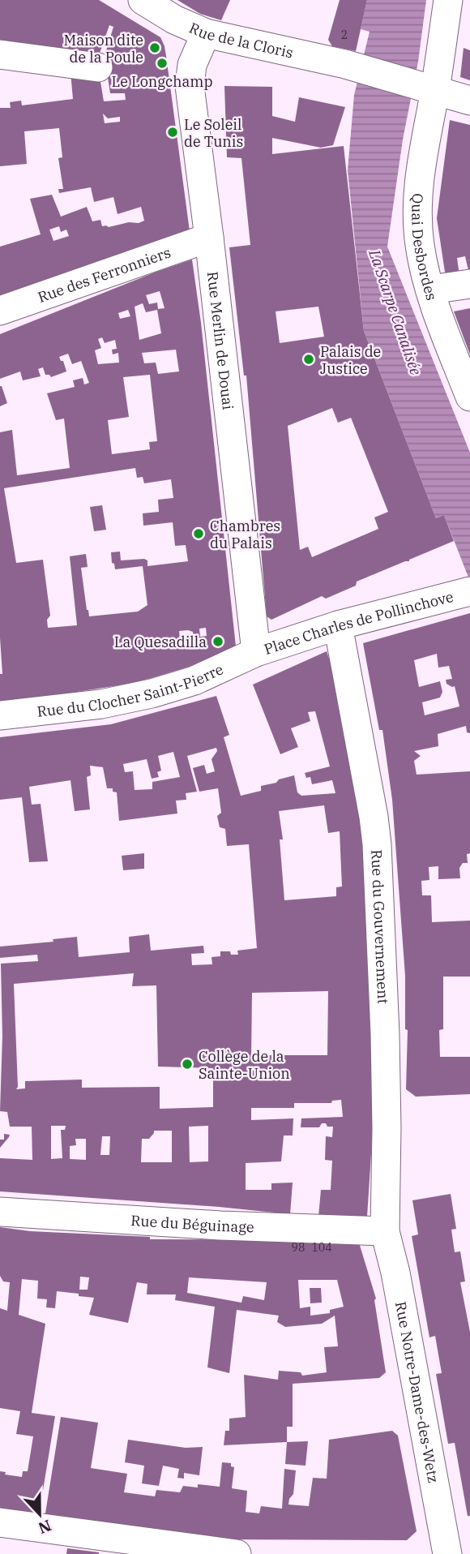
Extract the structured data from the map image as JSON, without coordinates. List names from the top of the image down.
{
  "streets": {
    "street": [
      "Rue de la Cloris",
      "Quai Desbordes",
      "Rue des Ferronniers",
      "Rue Merlin de Douai",
      "Place Charles de Pollinchove",
      "Rue du Clocher Saint-Pierre",
      "Rue du Gouvernement",
      "Rue du Béguinage",
      "Rue Notre-Dame-des-Wetz"
    ]
  },
  "crossings": [
    ["Rue de la Cloris", "Quai Desbordes"],
    ["Rue de la Cloris", "Rue Merlin de Douai"],
    ["Rue des Ferronniers", "Rue Merlin de Douai"],
    ["Rue Merlin de Douai", "Place Charles de Pollinchove"],
    ["Rue Merlin de Douai", "Rue du Clocher Saint-Pierre"],
    ["Place Charles de Pollinchove", "Rue du Clocher Saint-Pierre"],
    ["Place Charles de Pollinchove", "Rue du Gouvernement"],
    ["Rue du Gouvernement", "Rue du Béguinage"],
    ["Rue du Gouvernement", "Rue Notre-Dame-des-Wetz"],
    ["Rue du Béguinage", "Rue Notre-Dame-des-Wetz"]
  ],
  "water": ["La Scarpe Canalisée"],
  "places": [
    "Maison dite de la Poule",
    "Le Longchamp",
    "Le Soleil de Tunis",
    "Palais de Justice",
    "Chambres du Palais",
    "La Quesadilla",
    "Collège de la Sainte-Union"
  ],
  "house_numbers": ["2", "98", "104"],
  "north": "bottom"
}
